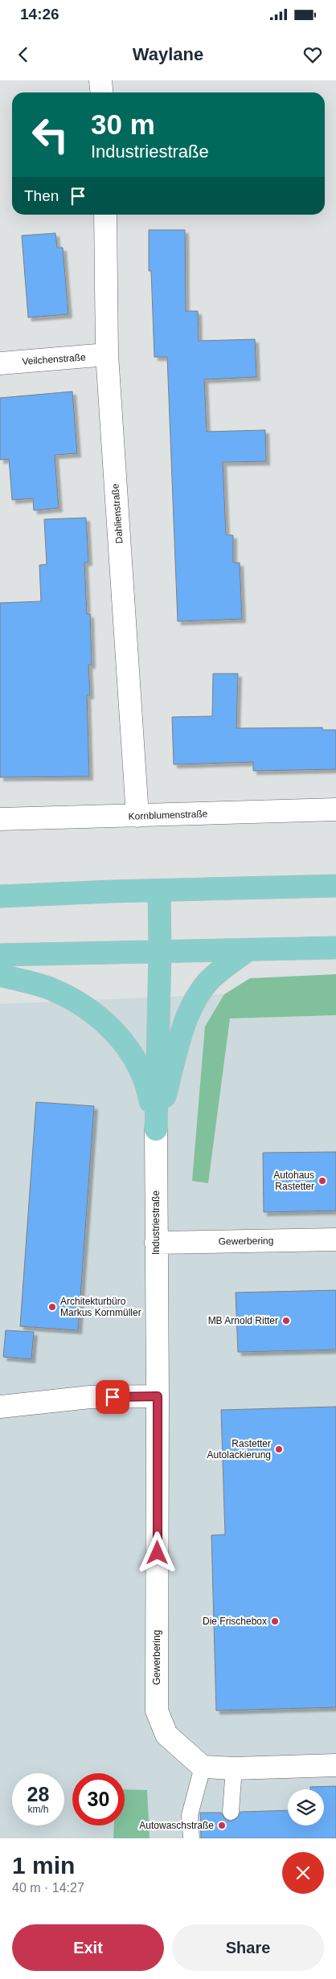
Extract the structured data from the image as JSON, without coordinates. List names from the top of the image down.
{
  "streets": {
    "main road": ["Industriestraße"],
    "street": [
      "Veilchenstraße",
      "Dahlienstraße",
      "Kornblumenstraße",
      "Gewerbering"
    ]
  },
  "crossings": [
    ["Veilchenstraße", "Dahlienstraße"],
    ["Dahlienstraße", "Kornblumenstraße"],
    ["Industriestraße", "Gewerbering"]
  ],
  "places": [
    "Autohaus Rastetter",
    "Architekturbüro Markus Kornmüller",
    "MB Arnold Ritter",
    "Rastetter Autolackierung",
    "Die Frischebox",
    "Autowaschstraße"
  ],
  "page": {
    "status": "14:26",
    "header": "Waylane",
    "turn": ["30 m", "Industriestraße"],
    "then": "Then",
    "speed": "28 km/h",
    "limit": "30",
    "heading": ["1 min", "40 m · 14:27"],
    "buttons": ["Exit", "Share"]
  }
}
